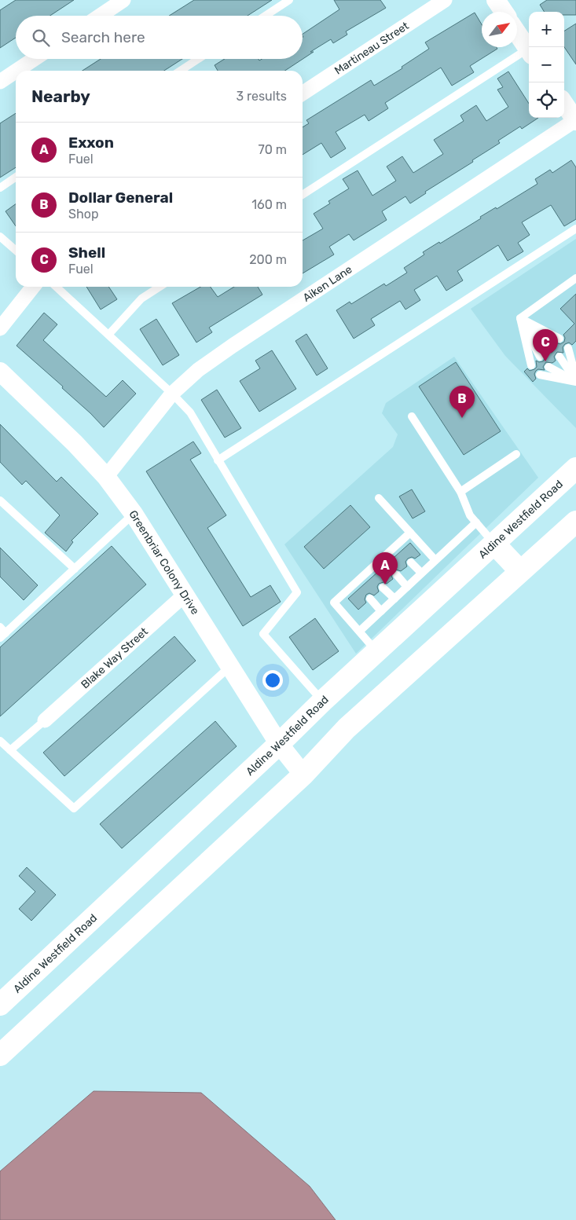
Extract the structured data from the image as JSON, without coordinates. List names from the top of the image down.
{
  "streets": {
    "main road": ["Aldine Westfield Road"],
    "street": [
      "Martineau Street",
      "Aiken Lane",
      "Greenbriar Colony Drive",
      "Blake Way Street"
    ]
  },
  "crossings": [
    ["Aiken Lane", "Greenbriar Colony Drive"],
    ["Aldine Westfield Road", "Greenbriar Colony Drive"],
    ["Greenbriar Colony Drive", "Blake Way Street"]
  ],
  "north": "top right",
  "page": {
    "map_buttons": ["+", "−"],
    "search": "Search here",
    "heading": ["Nearby", "3 results"],
    "list": [
      {
        "mark": "A",
        "name": "Exxon",
        "note": "Fuel",
        "value": "70 m"
      },
      {
        "mark": "B",
        "name": "Dollar General",
        "note": "Shop",
        "value": "160 m"
      },
      {
        "mark": "C",
        "name": "Shell",
        "note": "Fuel",
        "value": "200 m"
      }
    ],
    "pins": ["C", "B", "A"]
  }
}
